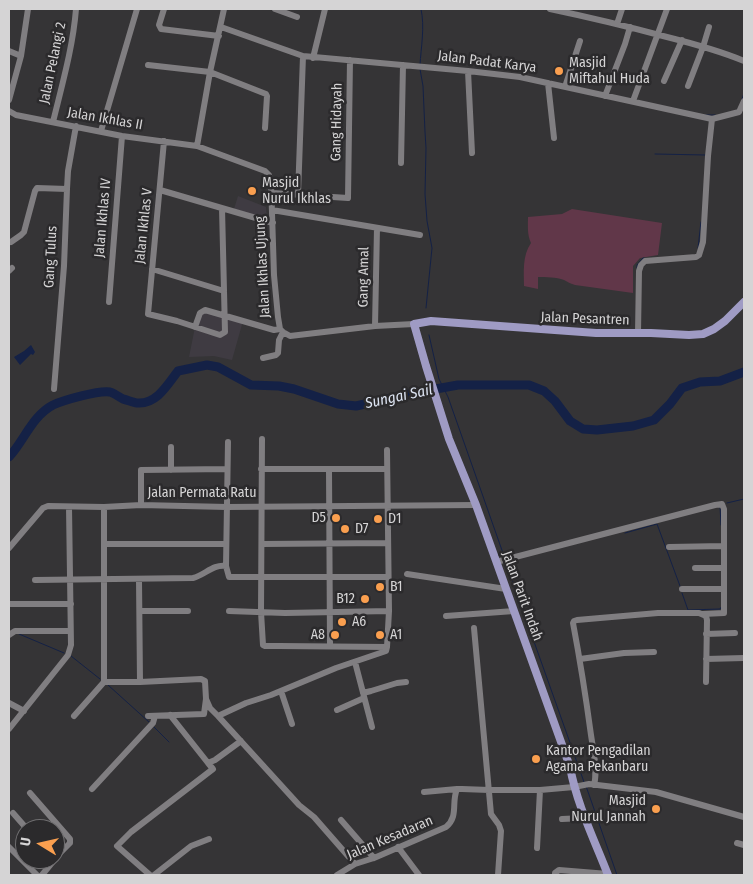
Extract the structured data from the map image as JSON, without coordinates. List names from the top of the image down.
{
  "streets": {
    "main road": ["Jalan Pesantren", "Jalan Parit Indah"],
    "street": [
      "Jalan Padat Karya",
      "Jalan Pelangi 2",
      "Jalan Ikhlas II",
      "Gang Hidayah",
      "Jalan Ikhlas IV",
      "Jalan Ikhlas V",
      "Gang Tulus",
      "Jalan Ikhlas Ujung",
      "Gang Amal",
      "Jalan Permata Ratu",
      "Jalan Kesadaran"
    ]
  },
  "crossings": [
    ["Jalan Padat Karya", "Gang Hidayah"],
    ["Jalan Pelangi 2", "Jalan Ikhlas II"],
    ["Jalan Ikhlas II", "Jalan Ikhlas IV"],
    ["Jalan Ikhlas II", "Jalan Ikhlas V"],
    ["Jalan Ikhlas II", "Gang Tulus"],
    ["Jalan Ikhlas II", "Jalan Ikhlas Ujung"],
    ["Gang Hidayah", "Jalan Ikhlas Ujung"],
    ["Jalan Ikhlas Ujung", "Gang Amal"],
    ["Jalan Ikhlas Ujung", "Jalan Pesantren"],
    ["Jalan Ikhlas Ujung", "Jalan Parit Indah"],
    ["Jalan Pesantren", "Jalan Parit Indah"],
    ["Jalan Permata Ratu", "Jalan Parit Indah"]
  ],
  "water": ["Sungai Sail"],
  "places": [
    "Masjid Miftahul Huda",
    "Masjid Nurul Ikhlas",
    "D5",
    "D1",
    "D7",
    "B1",
    "B12",
    "A6",
    "A8",
    "A1",
    "Kantor Pengadilan Agama Pekanbaru",
    "Masjid Nurul Jannah"
  ],
  "north": "left"
}
